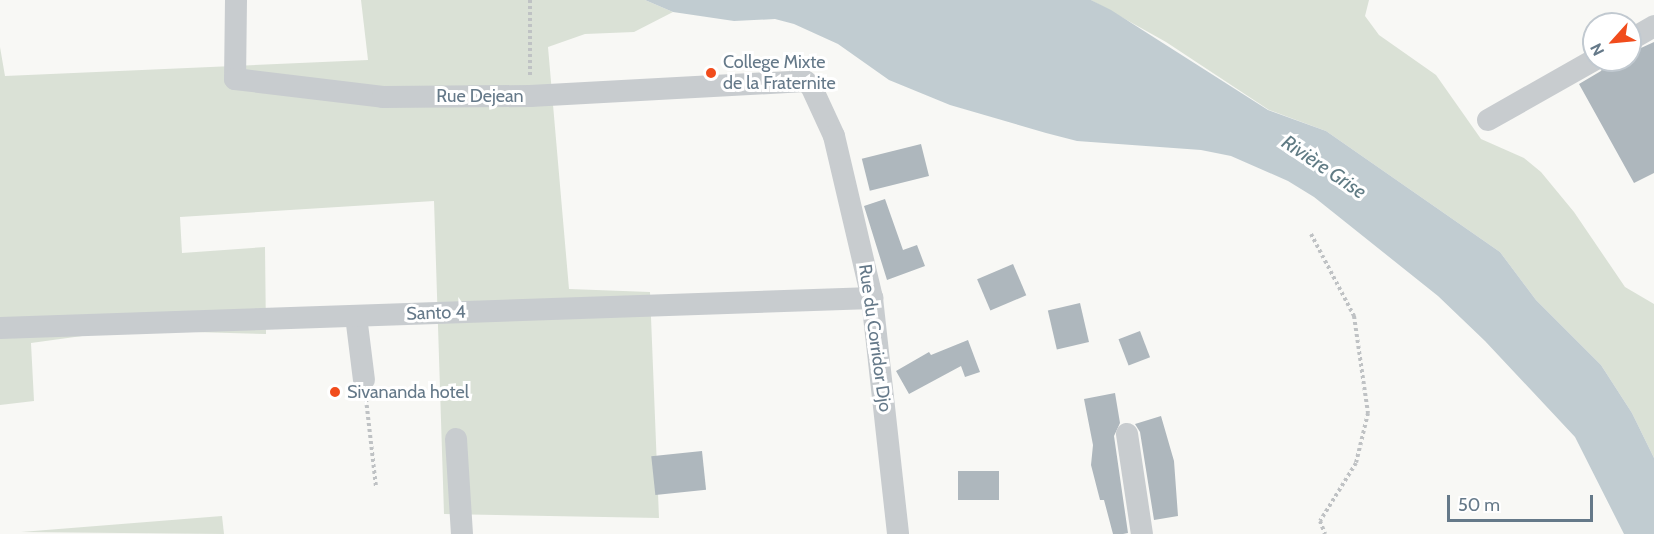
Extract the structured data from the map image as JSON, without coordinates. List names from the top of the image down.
{
  "streets": {
    "street": ["Rue Dejean", "Santo 4", "Rue du Corridor Djo"]
  },
  "crossings": [
    ["Rue Dejean", "Rue du Corridor Djo"],
    ["Santo 4", "Rue du Corridor Djo"]
  ],
  "water": ["Rivière Grise"],
  "places": ["College Mixte de la Fraternite", "Sivananda hotel"],
  "scale_bar": "50 m",
  "north": "bottom left"
}
